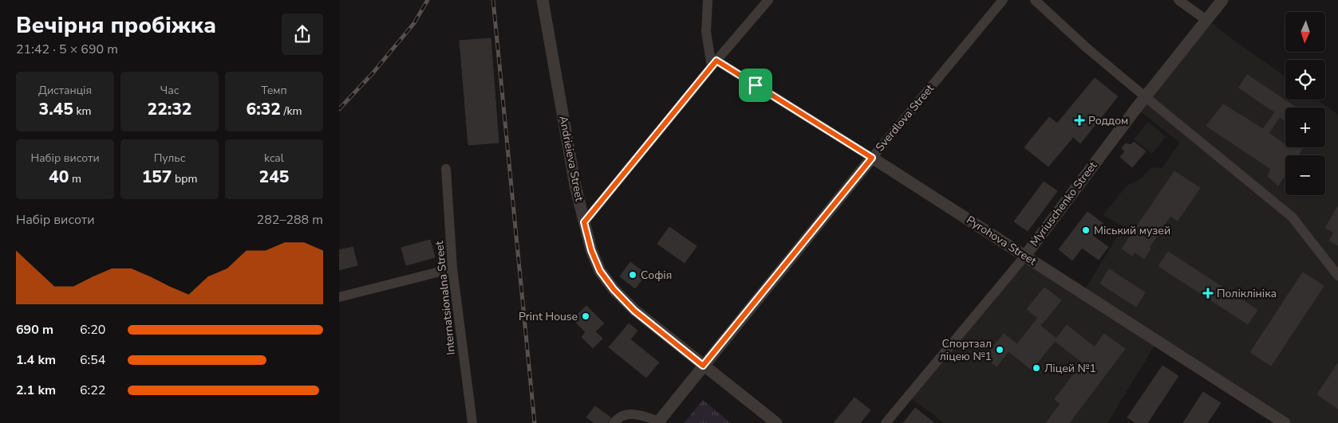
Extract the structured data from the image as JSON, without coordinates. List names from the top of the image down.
{
  "streets": {
    "street": [
      "Sverdlova Street",
      "Andrieieva Street",
      "Myriuschenko Street",
      "Pyrohova Street",
      "Internatsionalna Street"
    ]
  },
  "crossings": [
    ["Sverdlova Street", "Andrieieva Street"],
    ["Sverdlova Street", "Pyrohova Street"],
    ["Myriuschenko Street", "Pyrohova Street"]
  ],
  "places": {
    "health": ["Роддом", "Поліклініка"],
    "other": [
      "Міський музей",
      "Софія",
      "Print House",
      "Спортзал ліцею №1",
      "Ліцей №1"
    ]
  },
  "north": "bottom",
  "page": {
    "heading": ["Вечірня пробіжка", "21:42 · 5 × 690 m"],
    "map_buttons": ["+", "−"],
    "stats": [
      ["Дистанція", "3.45 km"],
      ["Час", "22:32"],
      ["Темп", "6:32 /km"],
      ["Набір висоти", "40 m"],
      ["Пульс", "157 bpm"],
      ["kcal", "245"]
    ],
    "chart": ["Набір висоти", "282–288 m"],
    "list": [
      {
        "name": "690 m",
        "note": "6:20"
      },
      {
        "name": "1.4 km",
        "note": "6:54"
      },
      {
        "name": "2.1 km",
        "note": "6:22"
      }
    ]
  }
}
